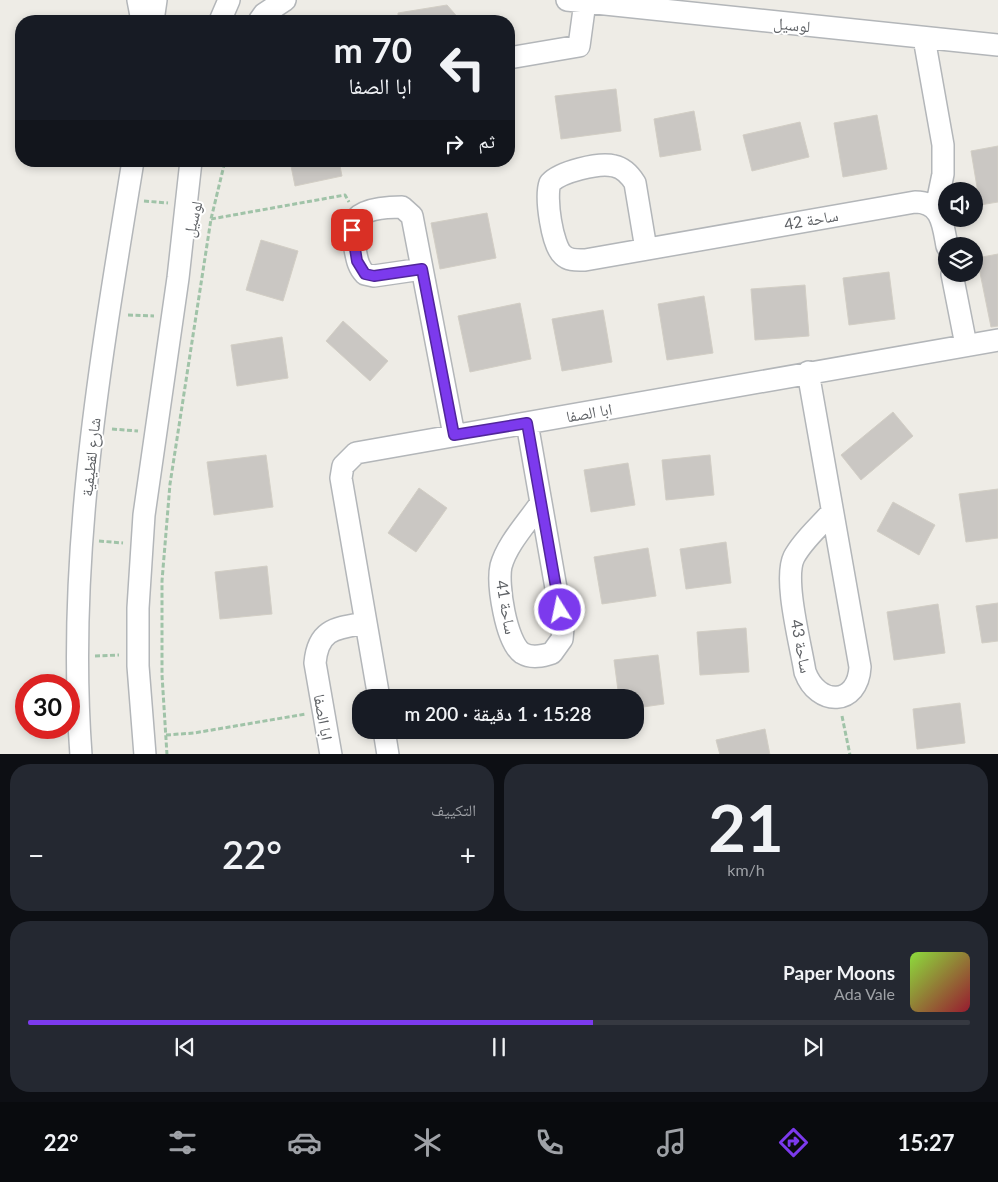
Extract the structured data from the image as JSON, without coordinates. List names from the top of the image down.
{
  "streets": {
    "street": [
      "لوسيل",
      "ساحة 42",
      "ابا الصفا",
      "شارع لقطيفية",
      "ساحة 41",
      "ساحة 43"
    ]
  },
  "crossings": [
    ["ابا الصفا", "ساحة 41"]
  ],
  "page": {
    "turn": ["70 m", "ابا الصفا"],
    "then": "ثم",
    "limit": "30",
    "trip": "15:28 · 1 دقيقة · 200 m",
    "tile": [
      ["21", "km/h"],
      "التكييف"
    ],
    "heat": ["−", "22°", "+"],
    "song": ["Paper Moons", "Ada Vale"],
    "tabs": ["15:27", "22°"]
  }
}
